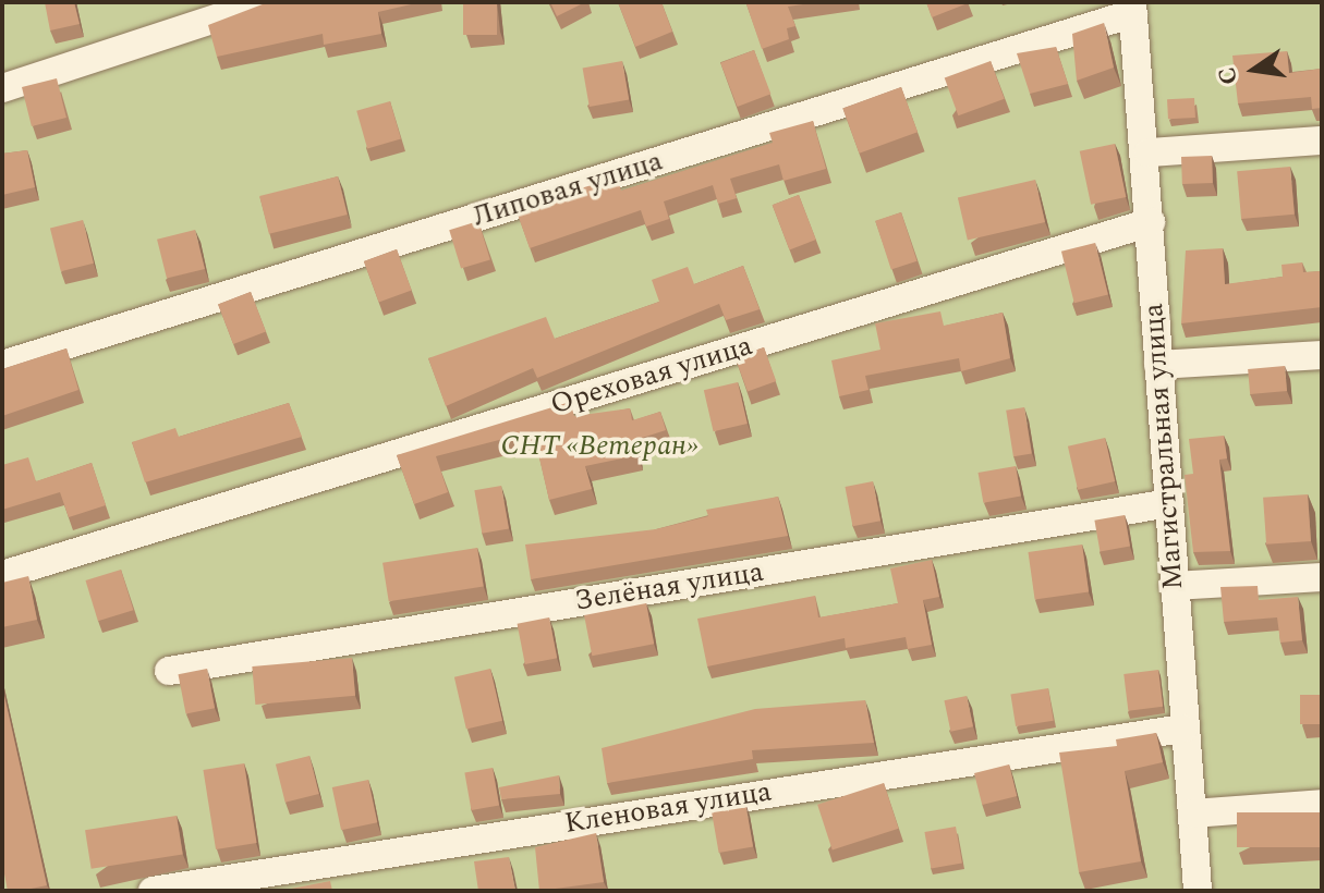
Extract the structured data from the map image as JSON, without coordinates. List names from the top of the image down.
{
  "streets": {
    "street": [
      "Липовая улица",
      "Ореховая улица",
      "Магистральная улица",
      "Зелёная улица",
      "Кленовая улица"
    ]
  },
  "crossings": [
    ["Липовая улица", "Магистральная улица"],
    ["Ореховая улица", "Магистральная улица"],
    ["Магистральная улица", "Зелёная улица"],
    ["Магистральная улица", "Кленовая улица"]
  ],
  "parks": ["СНТ «Ветеран»"],
  "north": "left"
}
